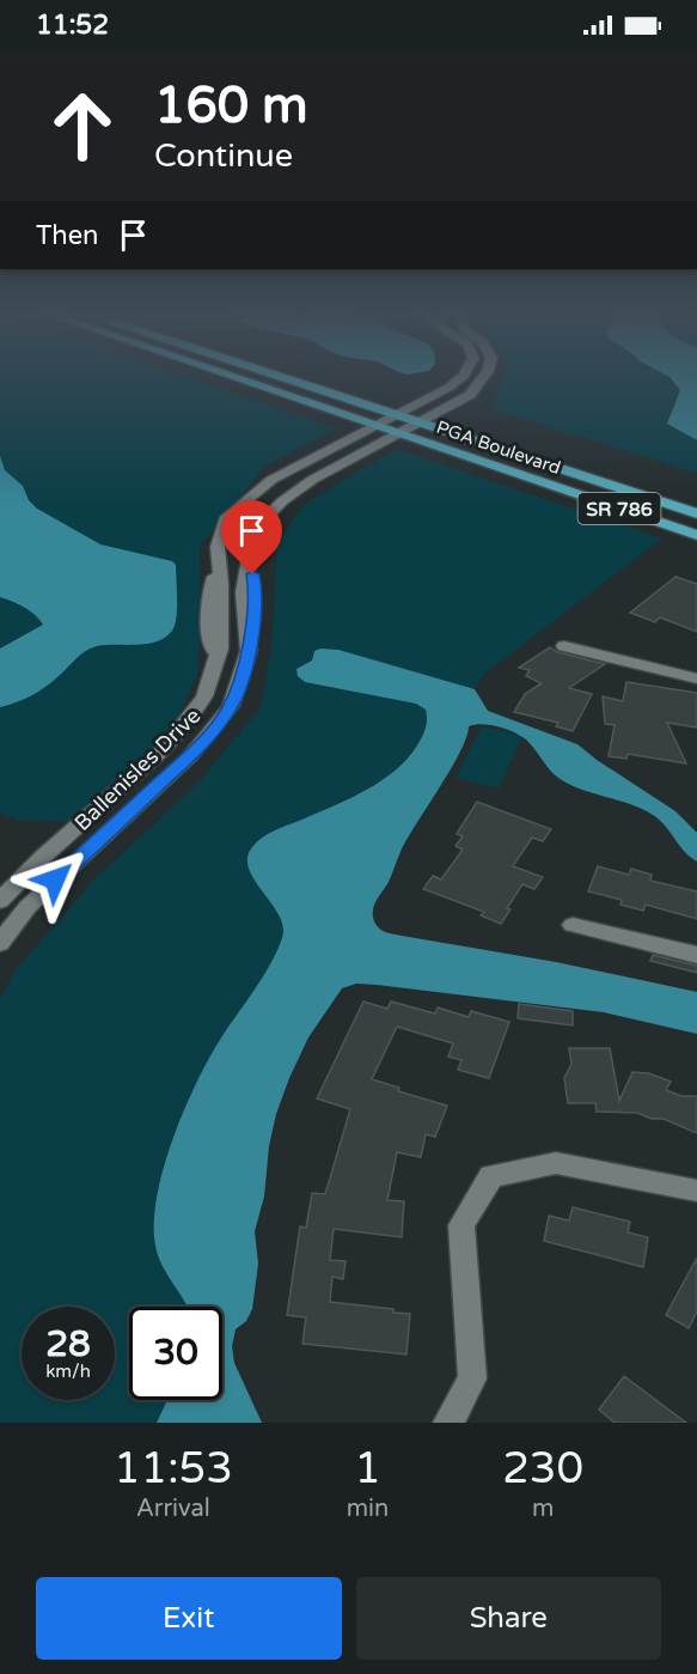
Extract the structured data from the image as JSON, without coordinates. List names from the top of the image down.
{
  "streets": {
    "main road": ["PGA Boulevard", "SR 786"],
    "street": ["Ballenisles Drive"]
  },
  "crossings": [
    ["PGA Boulevard", "Ballenisles Drive"]
  ],
  "page": {
    "status": "11:52",
    "turn": ["160 m", "Continue"],
    "then": "Then",
    "speed": "28 km/h",
    "limit": "30",
    "eta": [
      "11:53",
      "Arrival",
      "1",
      "min",
      "230",
      "m"
    ],
    "buttons": ["Exit", "Share"]
  }
}
